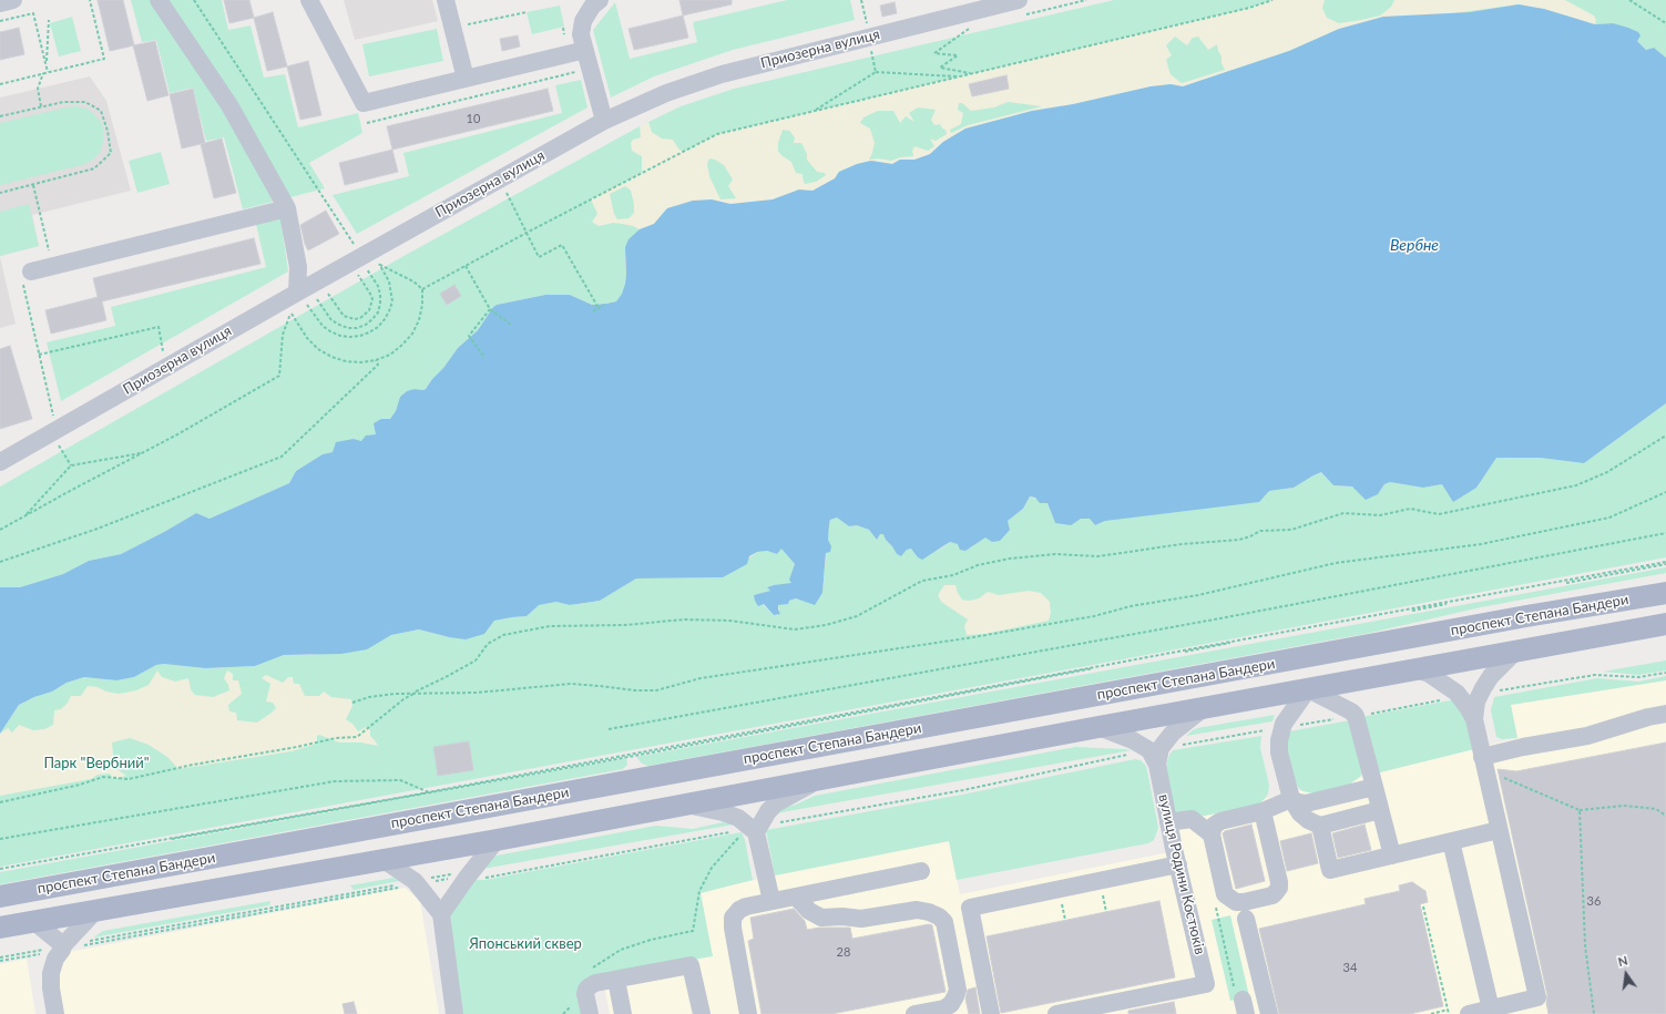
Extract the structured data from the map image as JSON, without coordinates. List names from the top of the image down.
{
  "streets": {
    "main road": ["проспект Степана Бандери"],
    "street": ["Приозерна вулиця", "вулиця Родини Костюків"]
  },
  "water": ["Вербне"],
  "parks": ["Парк \"Вербний\"", "Японський сквер"],
  "house_numbers": [
    "10",
    "36",
    "28",
    "34"
  ],
  "north": "top"
}
